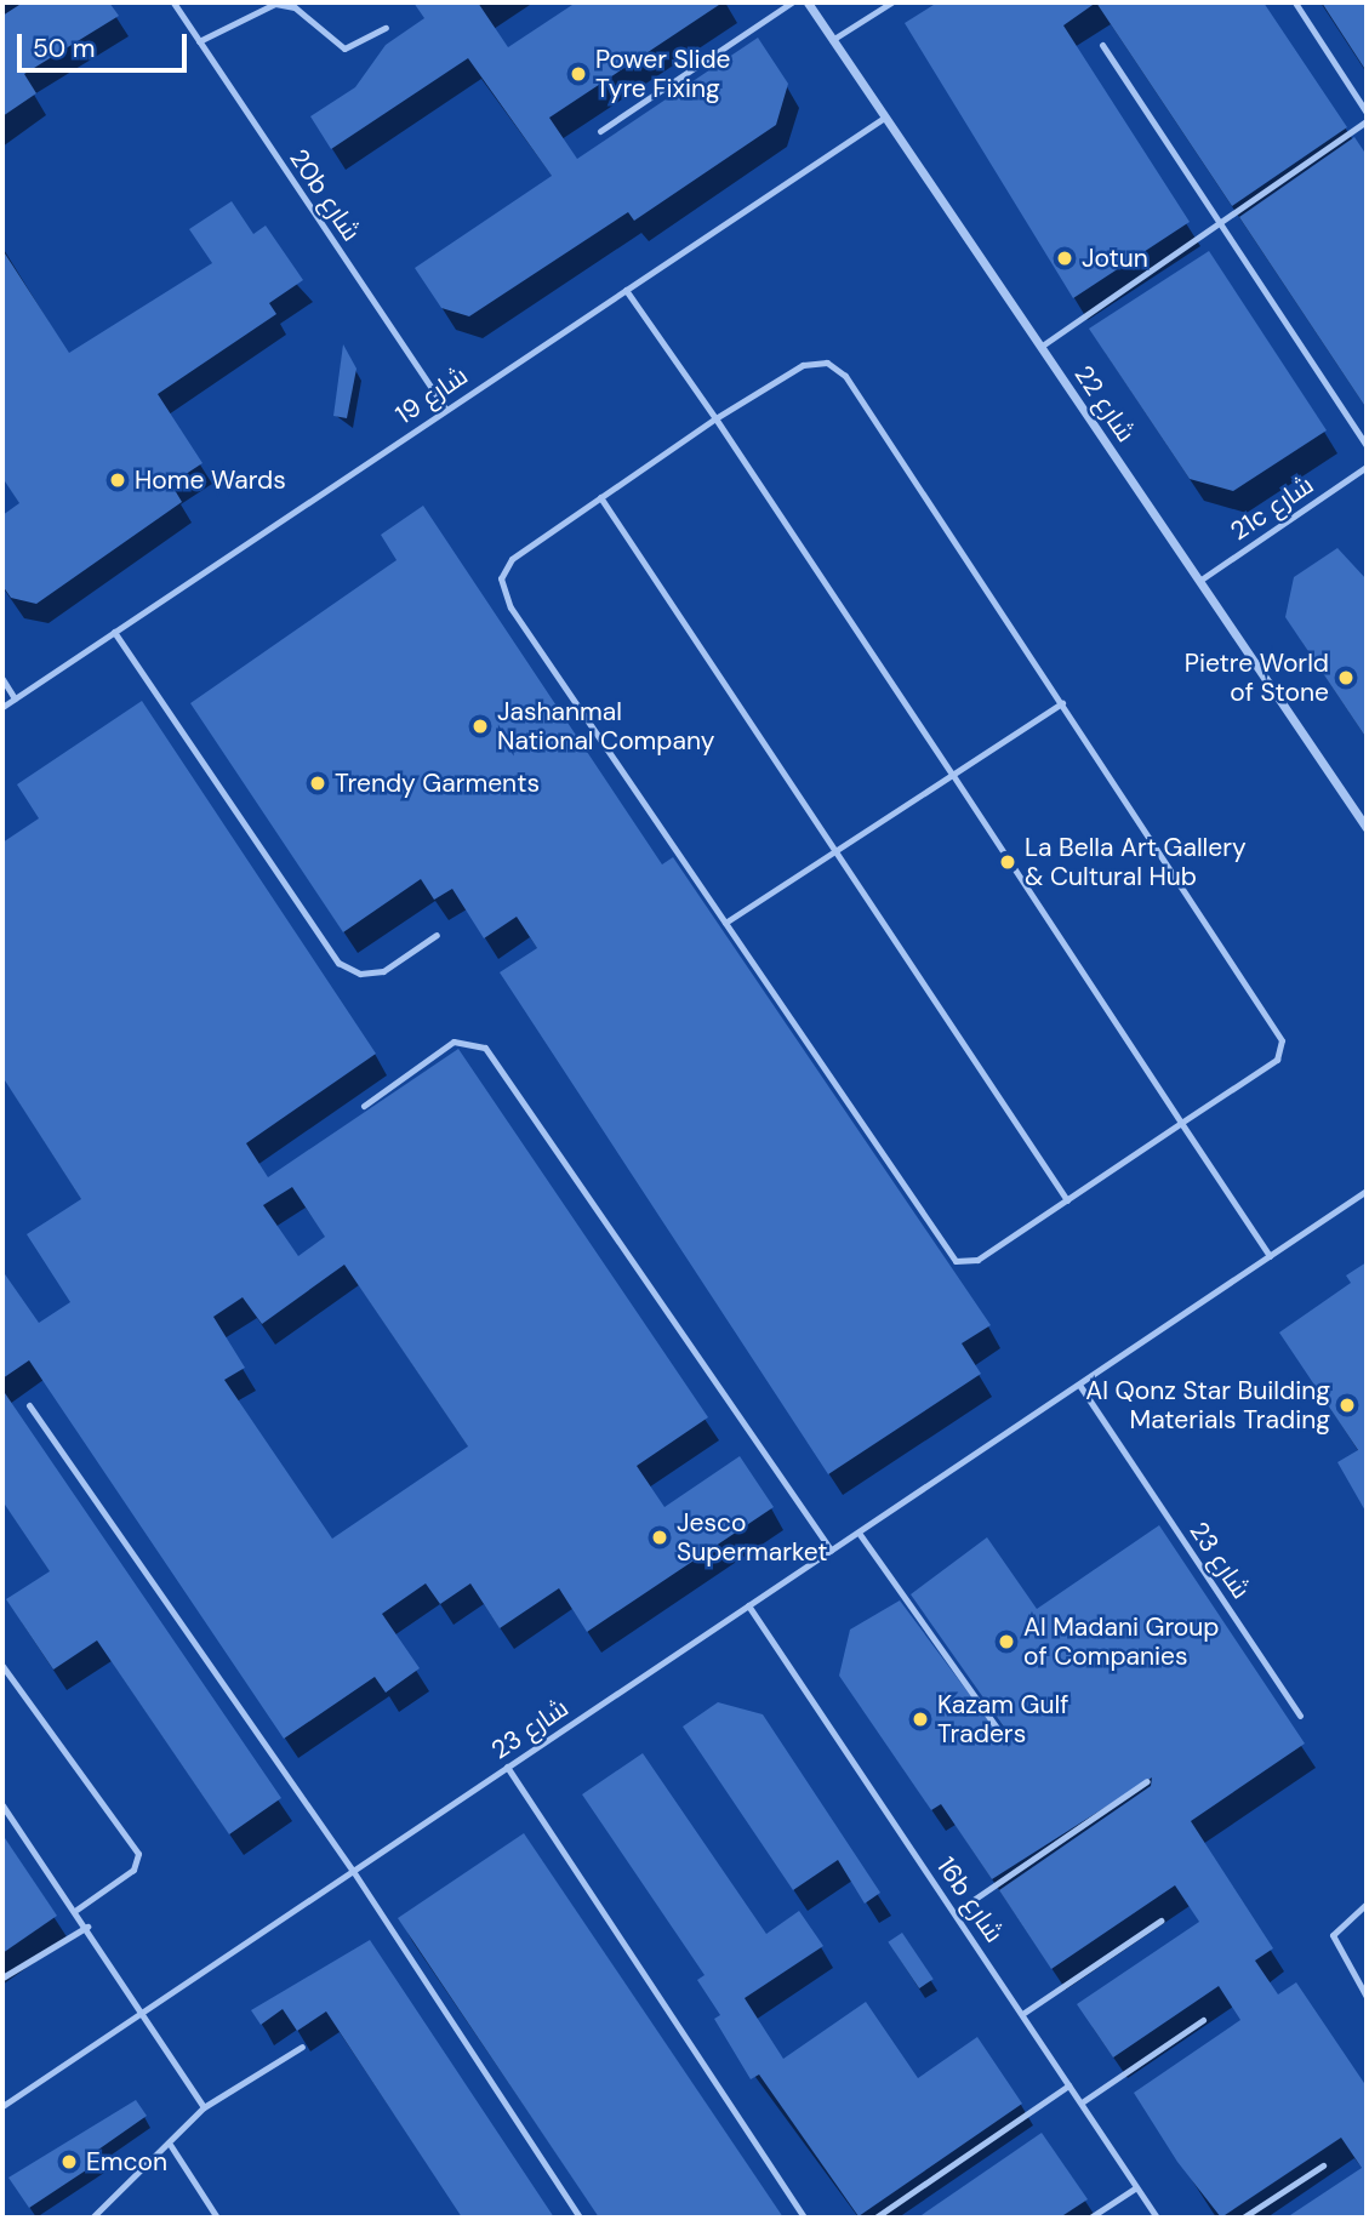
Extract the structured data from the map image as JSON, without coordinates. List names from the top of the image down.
{
  "streets": {
    "street": ["شارع 22"],
    "lane": [
      "20b شارع",
      "شارع 19",
      "21c شارع",
      "شارع 23",
      "16b شارع"
    ]
  },
  "crossings": [
    ["20b شارع", "شارع 19"],
    ["شارع 19", "شارع 22"],
    ["شارع 22", "21c شارع"],
    ["شارع 23", "16b شارع"]
  ],
  "places": [
    "Power Slide Tyre Fixing",
    "Jotun",
    "Home Wards",
    "Pietre World of Stone",
    "Jashanmal National Company",
    "Trendy Garments",
    "La Bella Art Gallery & Cultural Hub",
    "Al Qonz Star Building Materials Trading",
    "Jesco Supermarket",
    "Al Madani Group of Companies",
    "Kazam Gulf Traders",
    "Emcon"
  ],
  "scale_bar": "50 m"
}
